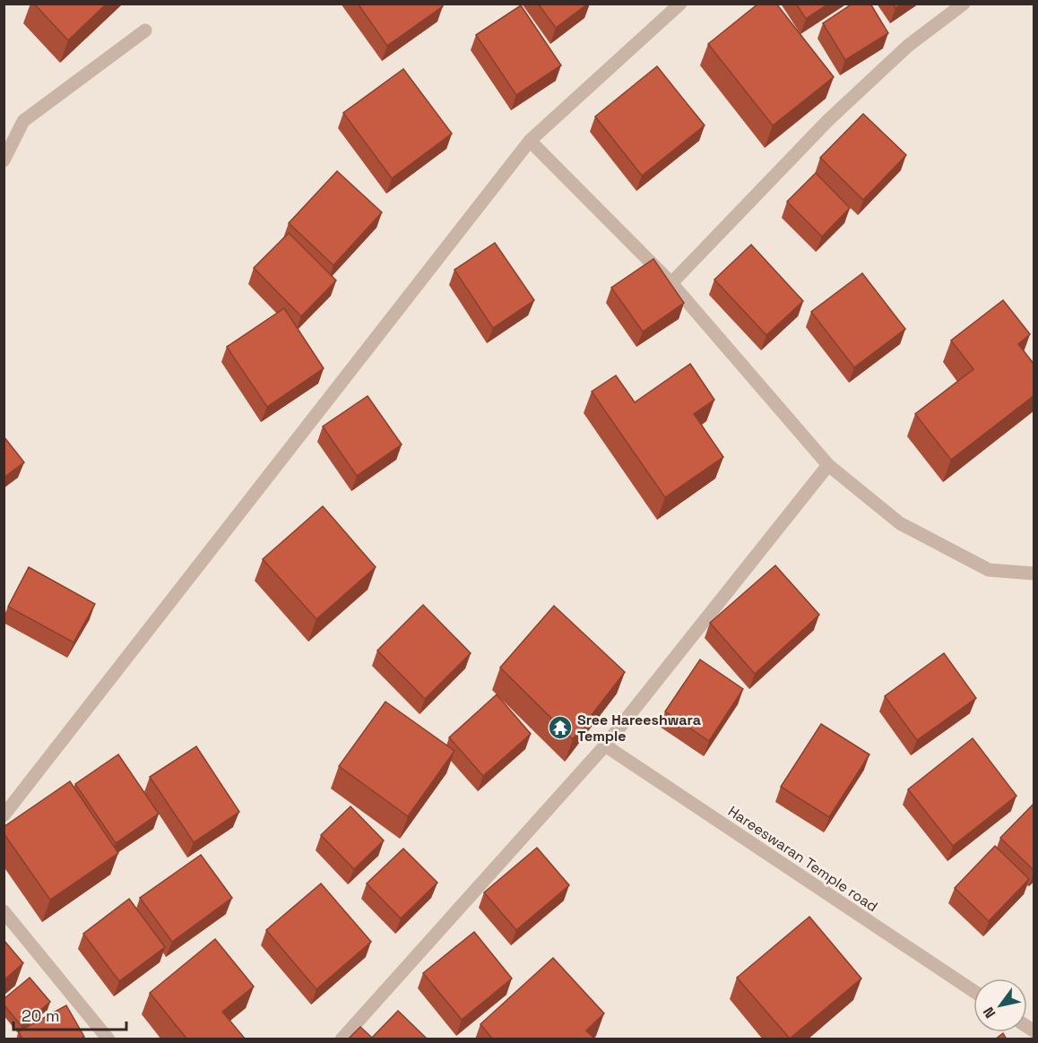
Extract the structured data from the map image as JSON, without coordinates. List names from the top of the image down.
{
  "streets": {
    "street": ["Hareeswaran Temple road"]
  },
  "places": {
    "temple": ["Sree Hareeshwara Temple"]
  },
  "scale_bar": "20 m",
  "north": "bottom left"
}
